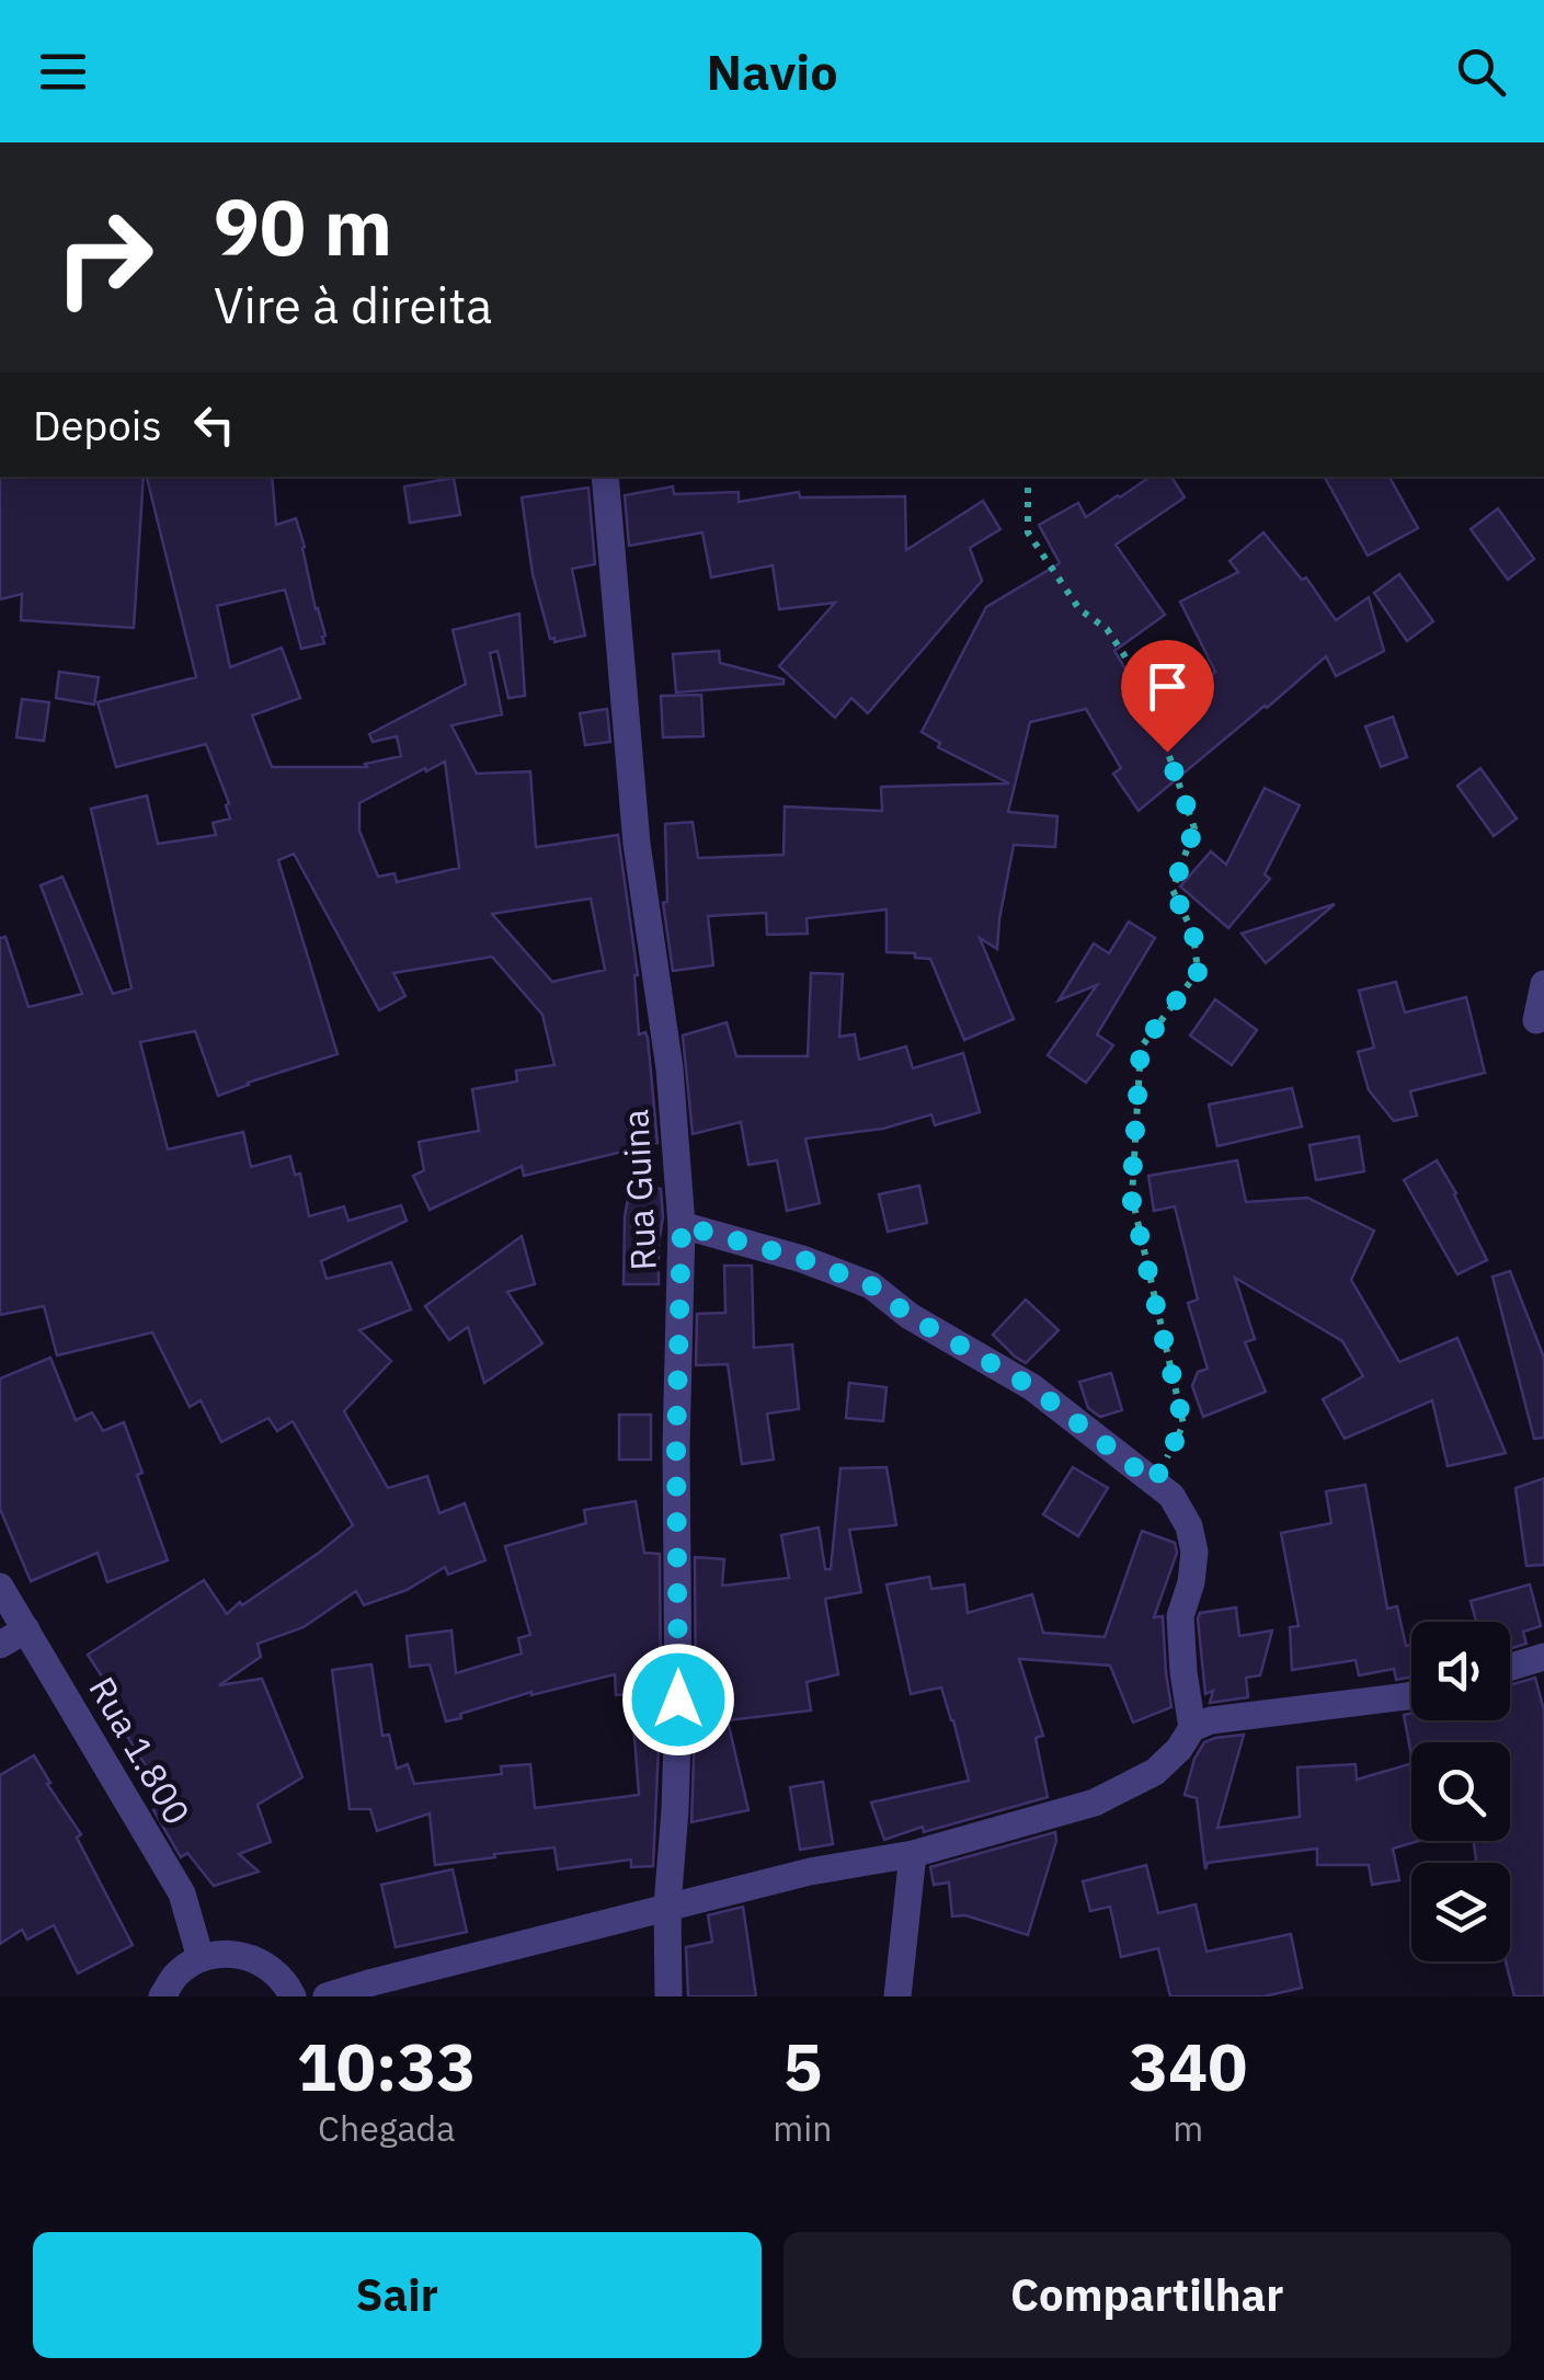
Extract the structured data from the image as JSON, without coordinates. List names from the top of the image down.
{
  "streets": {
    "street": ["Rua Guina", "Rua 1.800"]
  },
  "page": {
    "header": "Navio",
    "turn": ["90 m", "Vire à direita"],
    "then": "Depois",
    "eta": [
      "10:33",
      "Chegada",
      "5",
      "min",
      "340",
      "m"
    ],
    "buttons": ["Sair", "Compartilhar"]
  }
}
